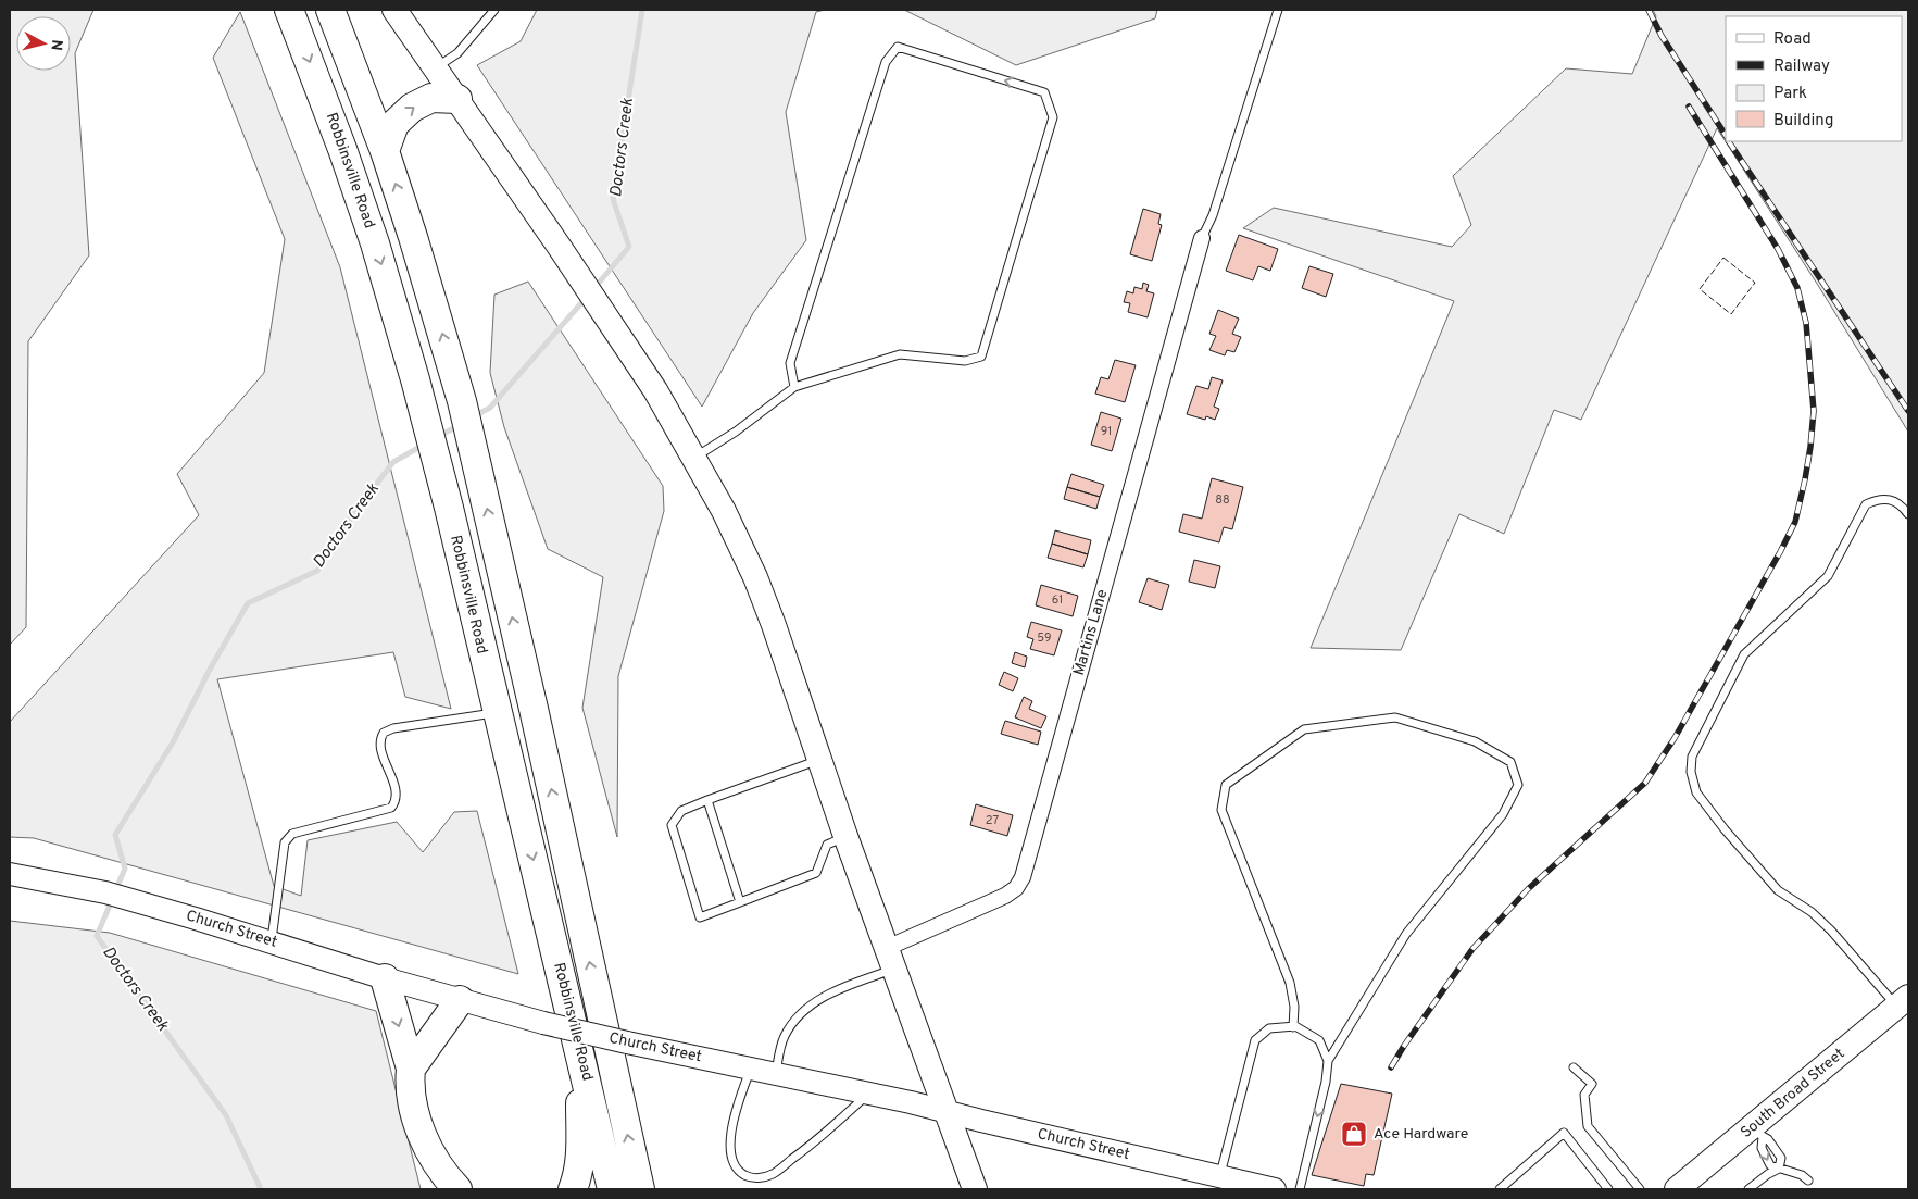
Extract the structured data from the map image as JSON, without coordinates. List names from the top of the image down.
{
  "streets": {
    "highway": ["Robbinsville Road"],
    "main road": ["South Broad Street"],
    "street": ["Martins Lane", "Church Street"]
  },
  "water": ["Doctors Creek"],
  "places": {
    "shop": ["Ace Hardware"]
  },
  "house_numbers": [
    "91",
    "88",
    "61",
    "59",
    "27"
  ],
  "legend": [
    "Road",
    "Railway",
    "Park",
    "Building"
  ],
  "north": "right"
}
